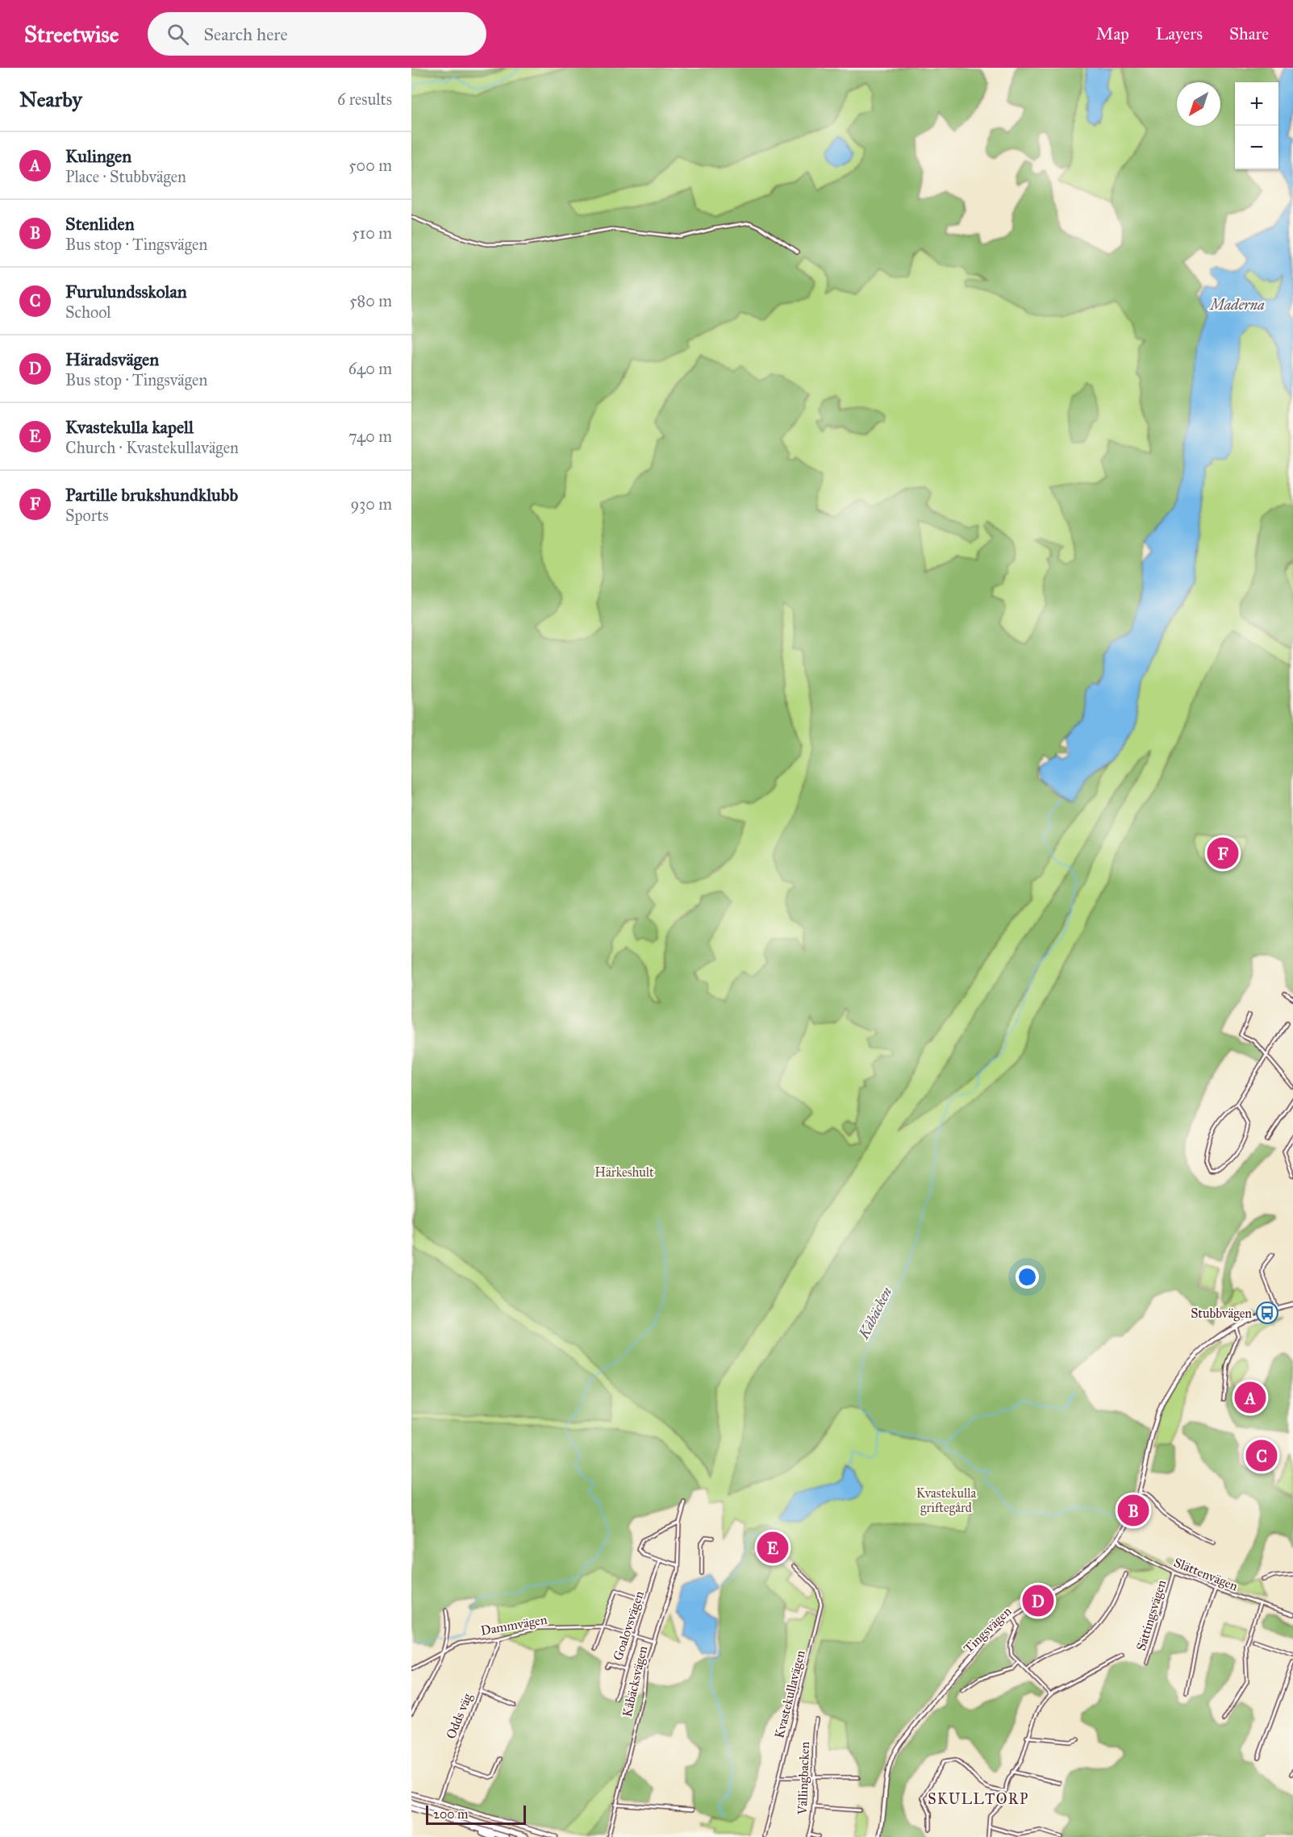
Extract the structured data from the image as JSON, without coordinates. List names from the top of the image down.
{
  "streets": {
    "street": [
      "Slättenvägen",
      "Sättingsvägen",
      "Dammvägen",
      "Goalovsvägen",
      "Tingsvägen",
      "Kåbäcksvägen",
      "Kvastekullavägen",
      "Odds väg",
      "Vällingbacken"
    ]
  },
  "crossings": [
    ["Slättenvägen", "Sättingsvägen"],
    ["Slättenvägen", "Tingsvägen"],
    ["Dammvägen", "Goalovsvägen"],
    ["Dammvägen", "Kåbäcksvägen"],
    ["Dammvägen", "Odds väg"]
  ],
  "districts": ["SKULLTORP"],
  "water": ["Maderna", "Kåbäcken"],
  "parks": ["Härkeshult", "Kvastekulla griftegård"],
  "places": {
    "bus stop": ["Stubbvägen"]
  },
  "scale_bar": "200 m",
  "north": "bottom left",
  "page": {
    "header": "Streetwise",
    "search": "Search here",
    "nav": ["Map", "Layers", "Share"],
    "heading": ["Nearby", "6 results"],
    "map_buttons": ["+", "−"],
    "list": [
      {
        "mark": "A",
        "name": "Kulingen",
        "note": "Place · Stubbvägen",
        "value": "500 m"
      },
      {
        "mark": "B",
        "name": "Stenliden",
        "note": "Bus stop · Tingsvägen",
        "value": "510 m"
      },
      {
        "mark": "C",
        "name": "Furulundsskolan",
        "note": "School",
        "value": "580 m"
      },
      {
        "mark": "D",
        "name": "Häradsvägen",
        "note": "Bus stop · Tingsvägen",
        "value": "640 m"
      },
      {
        "mark": "E",
        "name": "Kvastekulla kapell",
        "note": "Church · Kvastekullavägen",
        "value": "740 m"
      },
      {
        "mark": "F",
        "name": "Partille brukshundklubb",
        "note": "Sports",
        "value": "930 m"
      }
    ],
    "pins": [
      "F",
      "A",
      "C",
      "B",
      "E",
      "D"
    ],
    "scale": "200 m"
  }
}
